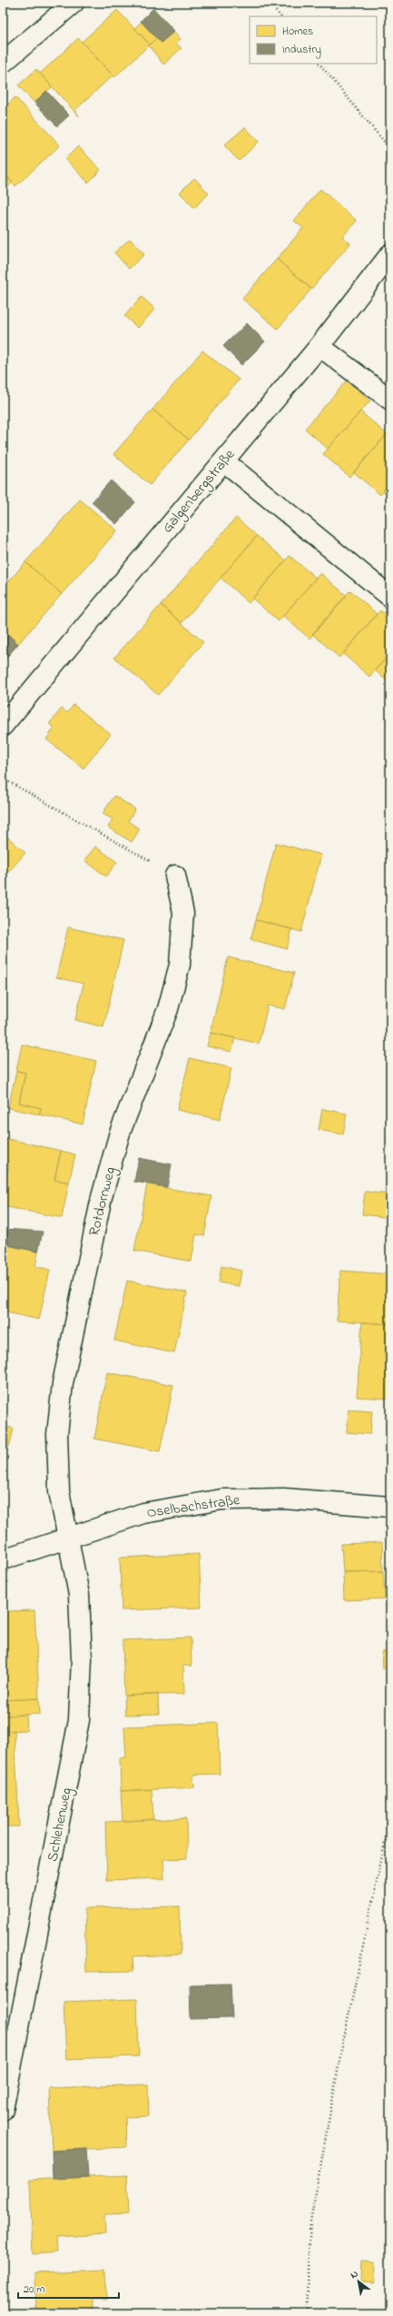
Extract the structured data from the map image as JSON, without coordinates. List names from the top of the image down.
{
  "streets": {
    "street": [
      "Galgenbergstraße",
      "Rotdornweg",
      "Oselbachstraße",
      "Schlehenweg"
    ]
  },
  "crossings": [
    ["Rotdornweg", "Oselbachstraße"],
    ["Rotdornweg", "Schlehenweg"],
    ["Oselbachstraße", "Schlehenweg"]
  ],
  "legend": ["Homes", "Industry"],
  "scale_bar": "20 m",
  "north": "top left"
}
